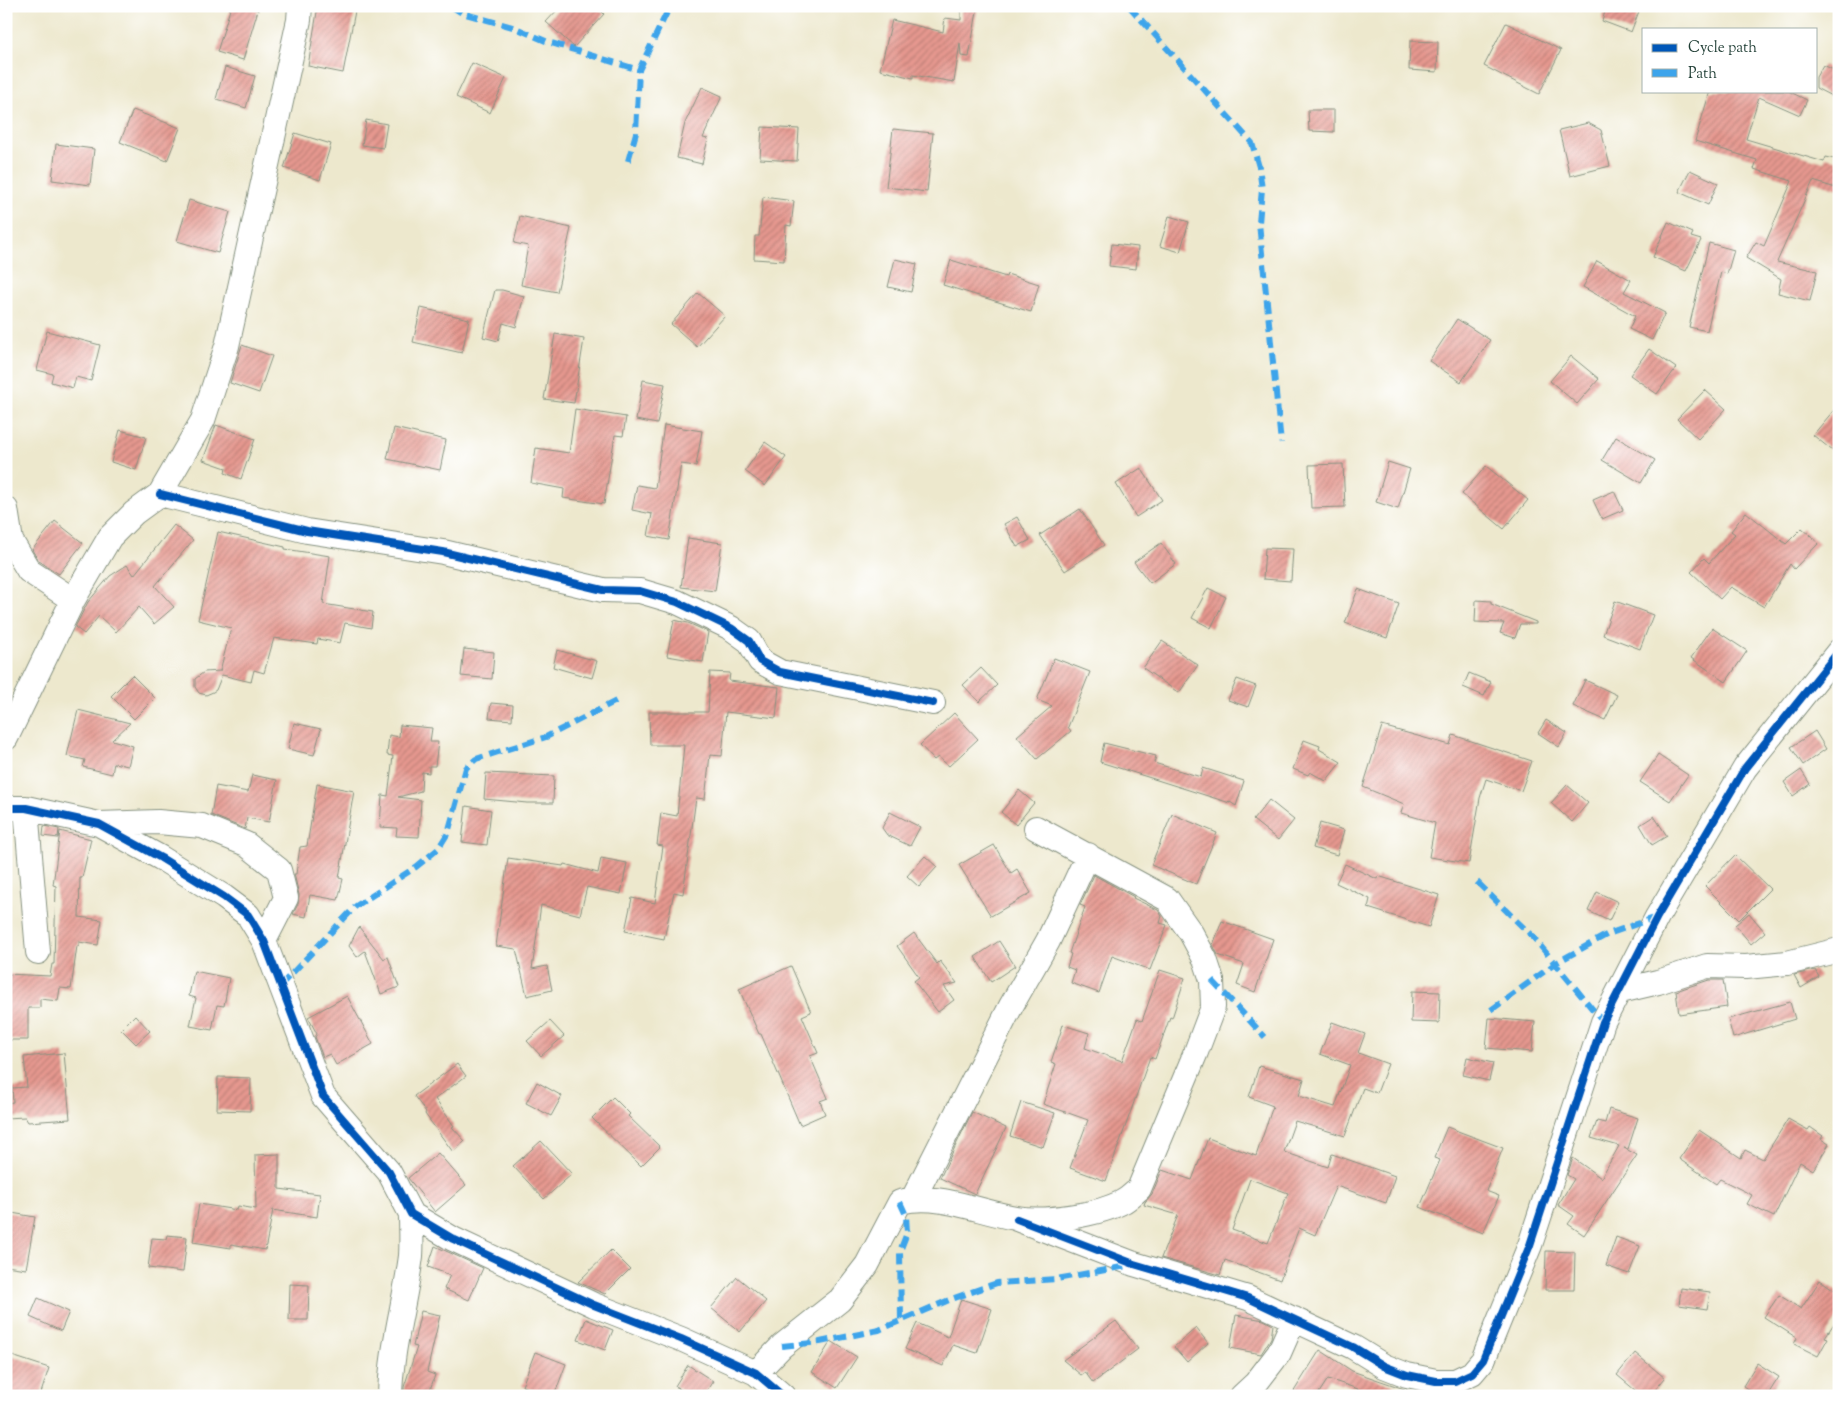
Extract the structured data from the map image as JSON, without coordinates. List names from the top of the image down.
{
  "legend": ["Cycle path", "Path"]
}
